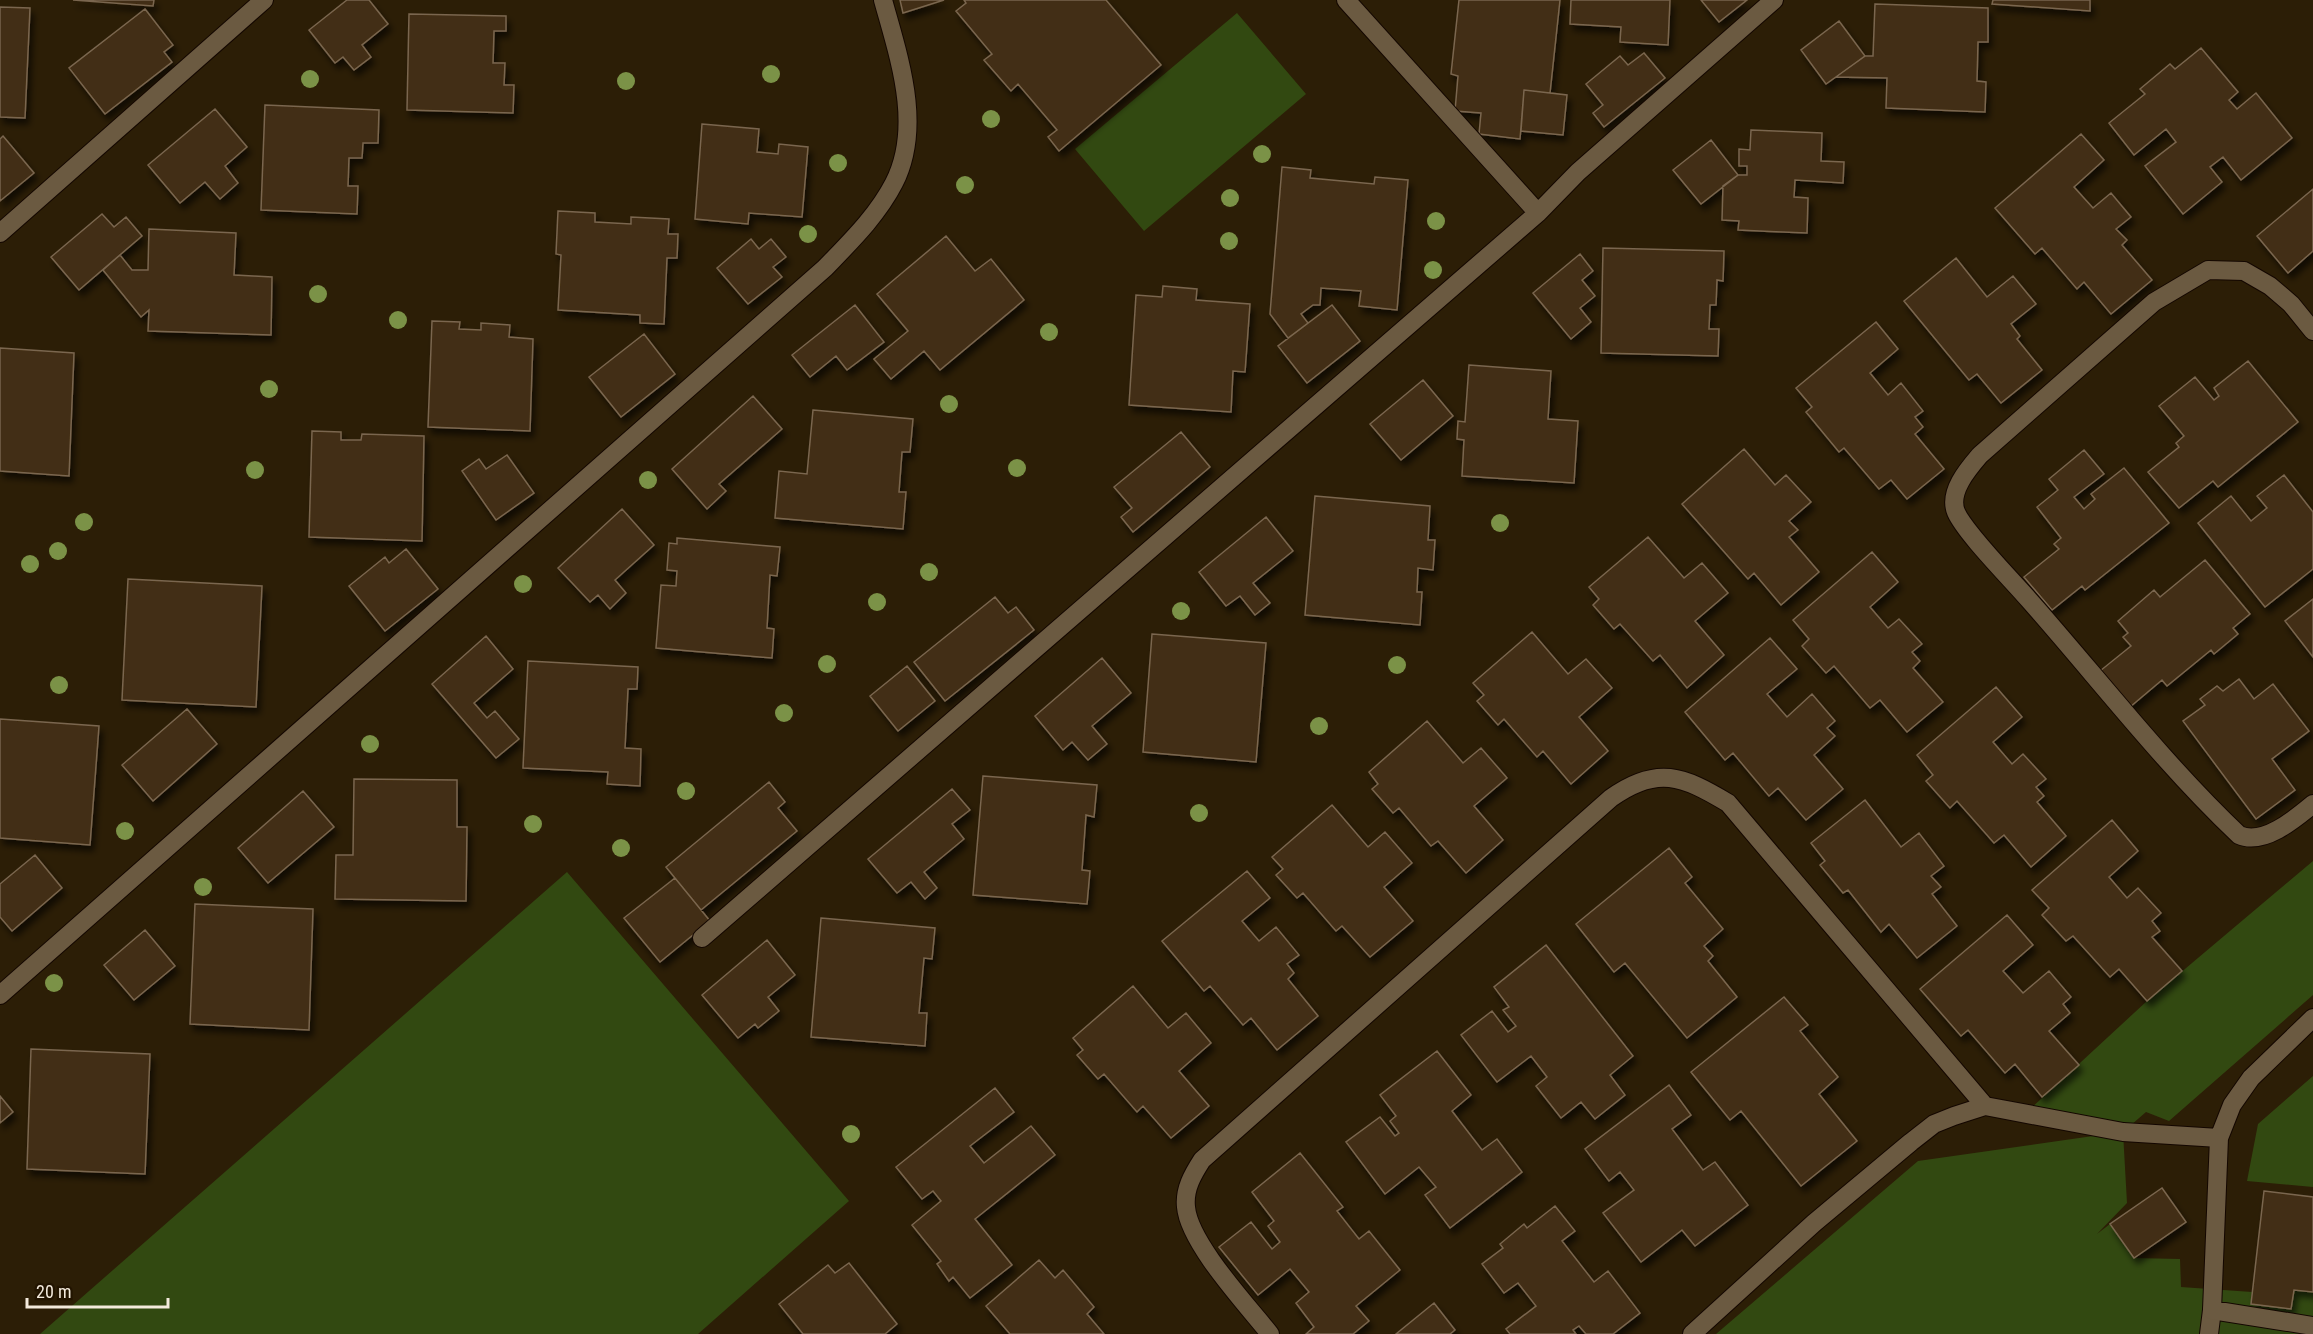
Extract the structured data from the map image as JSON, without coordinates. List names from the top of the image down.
{
  "scale_bar": "20 m"
}
